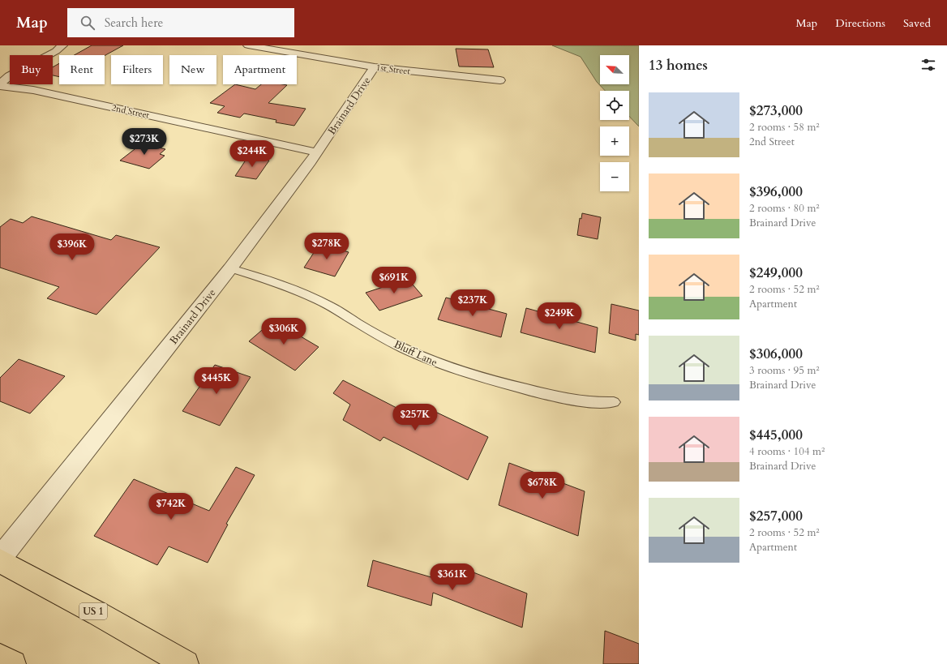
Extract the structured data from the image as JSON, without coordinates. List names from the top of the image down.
{
  "streets": {
    "main road": ["US 1"],
    "street": ["1st Street", "Brainard Drive", "2nd Street"],
    "lane": ["Bluff Lane"]
  },
  "crossings": [
    ["1st Street", "Brainard Drive"],
    ["Brainard Drive", "2nd Street"],
    ["Brainard Drive", "Bluff Lane"]
  ],
  "north": "top left",
  "page": {
    "header": "Map",
    "search": "Search here",
    "nav": ["Map", "Directions", "Saved"],
    "heading": "13 homes",
    "map_buttons": ["+", "−"],
    "chip": [
      "Buy",
      "Rent",
      "Filters",
      "New",
      "Apartment"
    ],
    "list": [
      {
        "name": "$273,000",
        "note": "2 rooms · 58 m² · 2nd Street"
      },
      {
        "name": "$396,000",
        "note": "2 rooms · 80 m² · Brainard Drive"
      },
      {
        "name": "$249,000",
        "note": "2 rooms · 52 m² · Apartment"
      },
      {
        "name": "$306,000",
        "note": "3 rooms · 95 m² · Brainard Drive"
      },
      {
        "name": "$445,000",
        "note": "4 rooms · 104 m² · Brainard Drive"
      },
      {
        "name": "$257,000",
        "note": "2 rooms · 52 m² · Apartment"
      }
    ],
    "price": [
      "$273K",
      "$244K",
      "$278K",
      "$396K",
      "$691K",
      "$237K",
      "$249K",
      "$306K",
      "$445K",
      "$257K",
      "$678K",
      "$742K",
      "$361K"
    ]
  }
}
